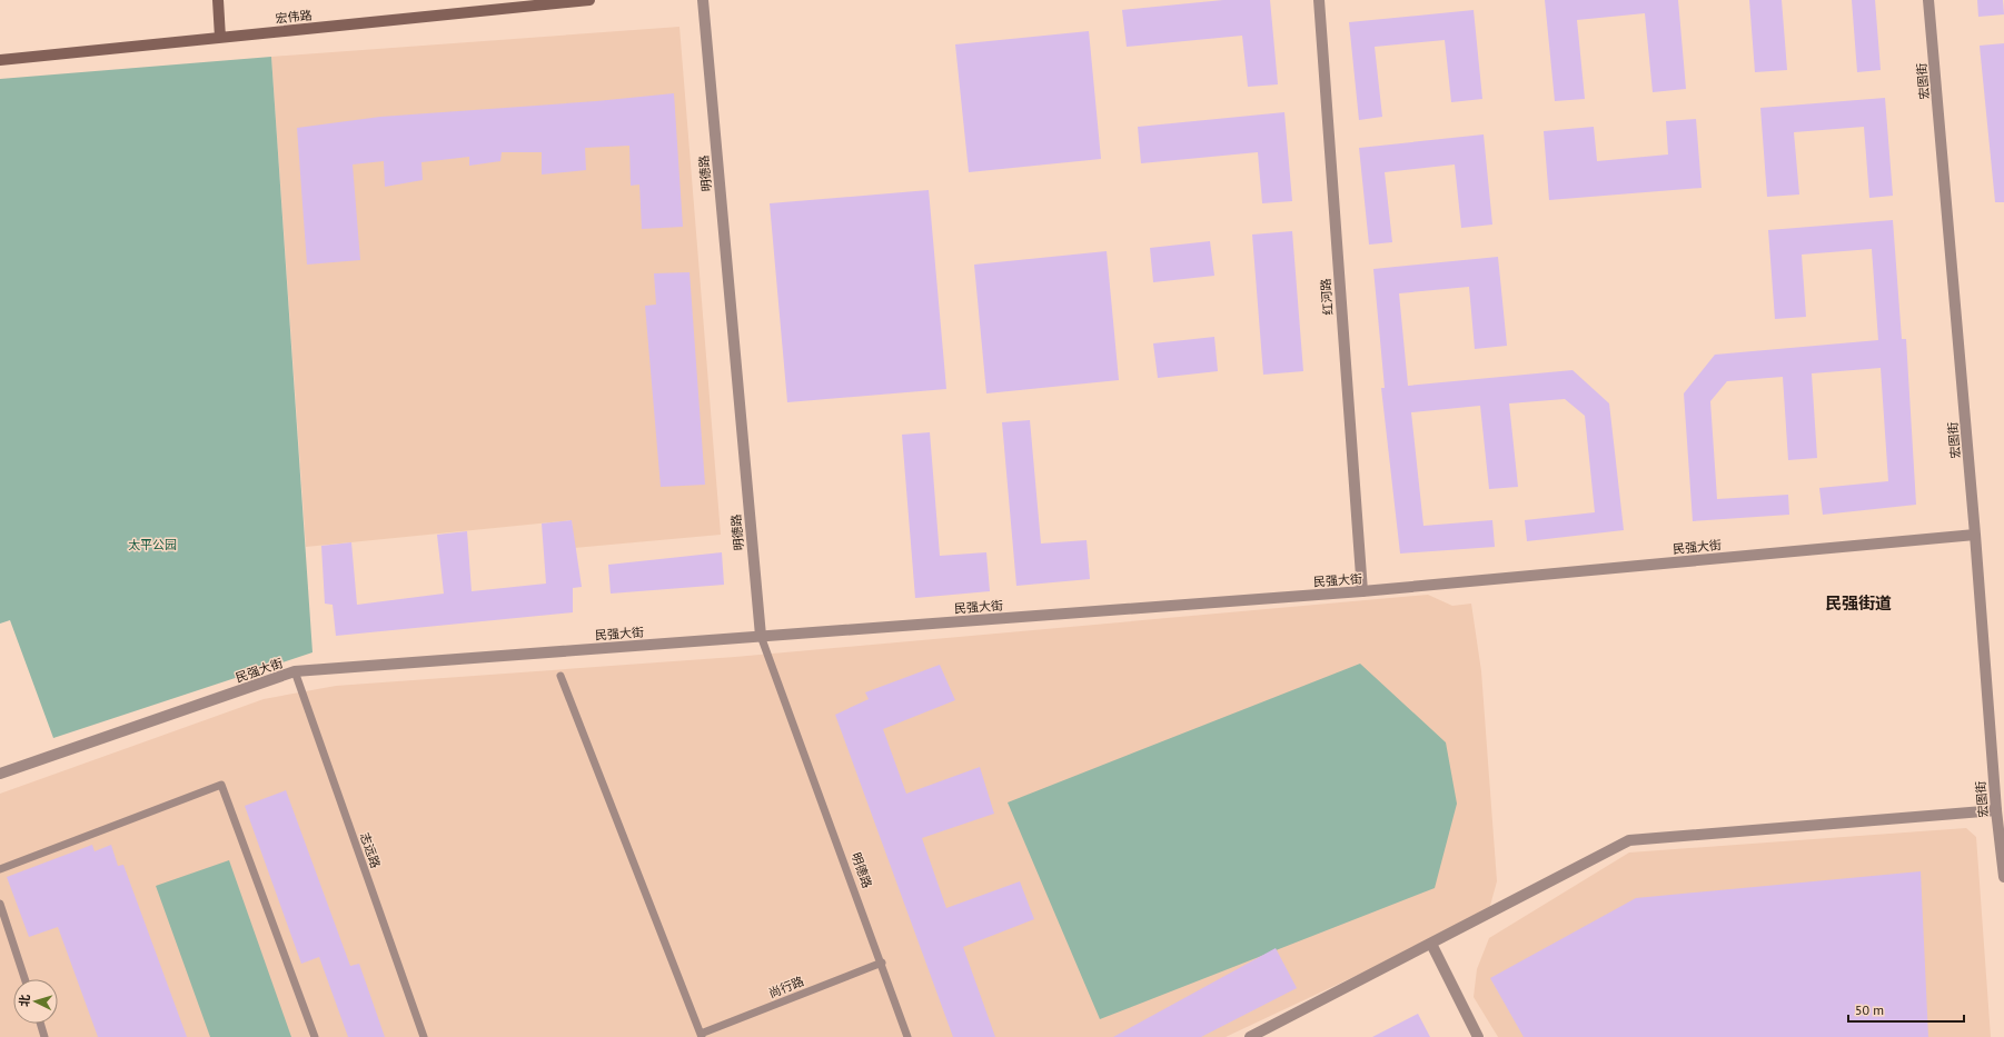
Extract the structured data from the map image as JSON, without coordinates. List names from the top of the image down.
{
  "streets": {
    "main road": ["宏伟路"],
    "street": [
      "宏图街",
      "明德路",
      "红河路",
      "民强大街"
    ],
    "lane": ["志远路", "尚行路"]
  },
  "crossings": [
    ["宏图街", "民强大街"],
    ["明德路", "民强大街"],
    ["明德路", "尚行路"],
    ["红河路", "民强大街"],
    ["民强大街", "志远路"]
  ],
  "districts": ["民强街道"],
  "parks": ["太平公园"],
  "scale_bar": "50 m",
  "north": "left"
}
